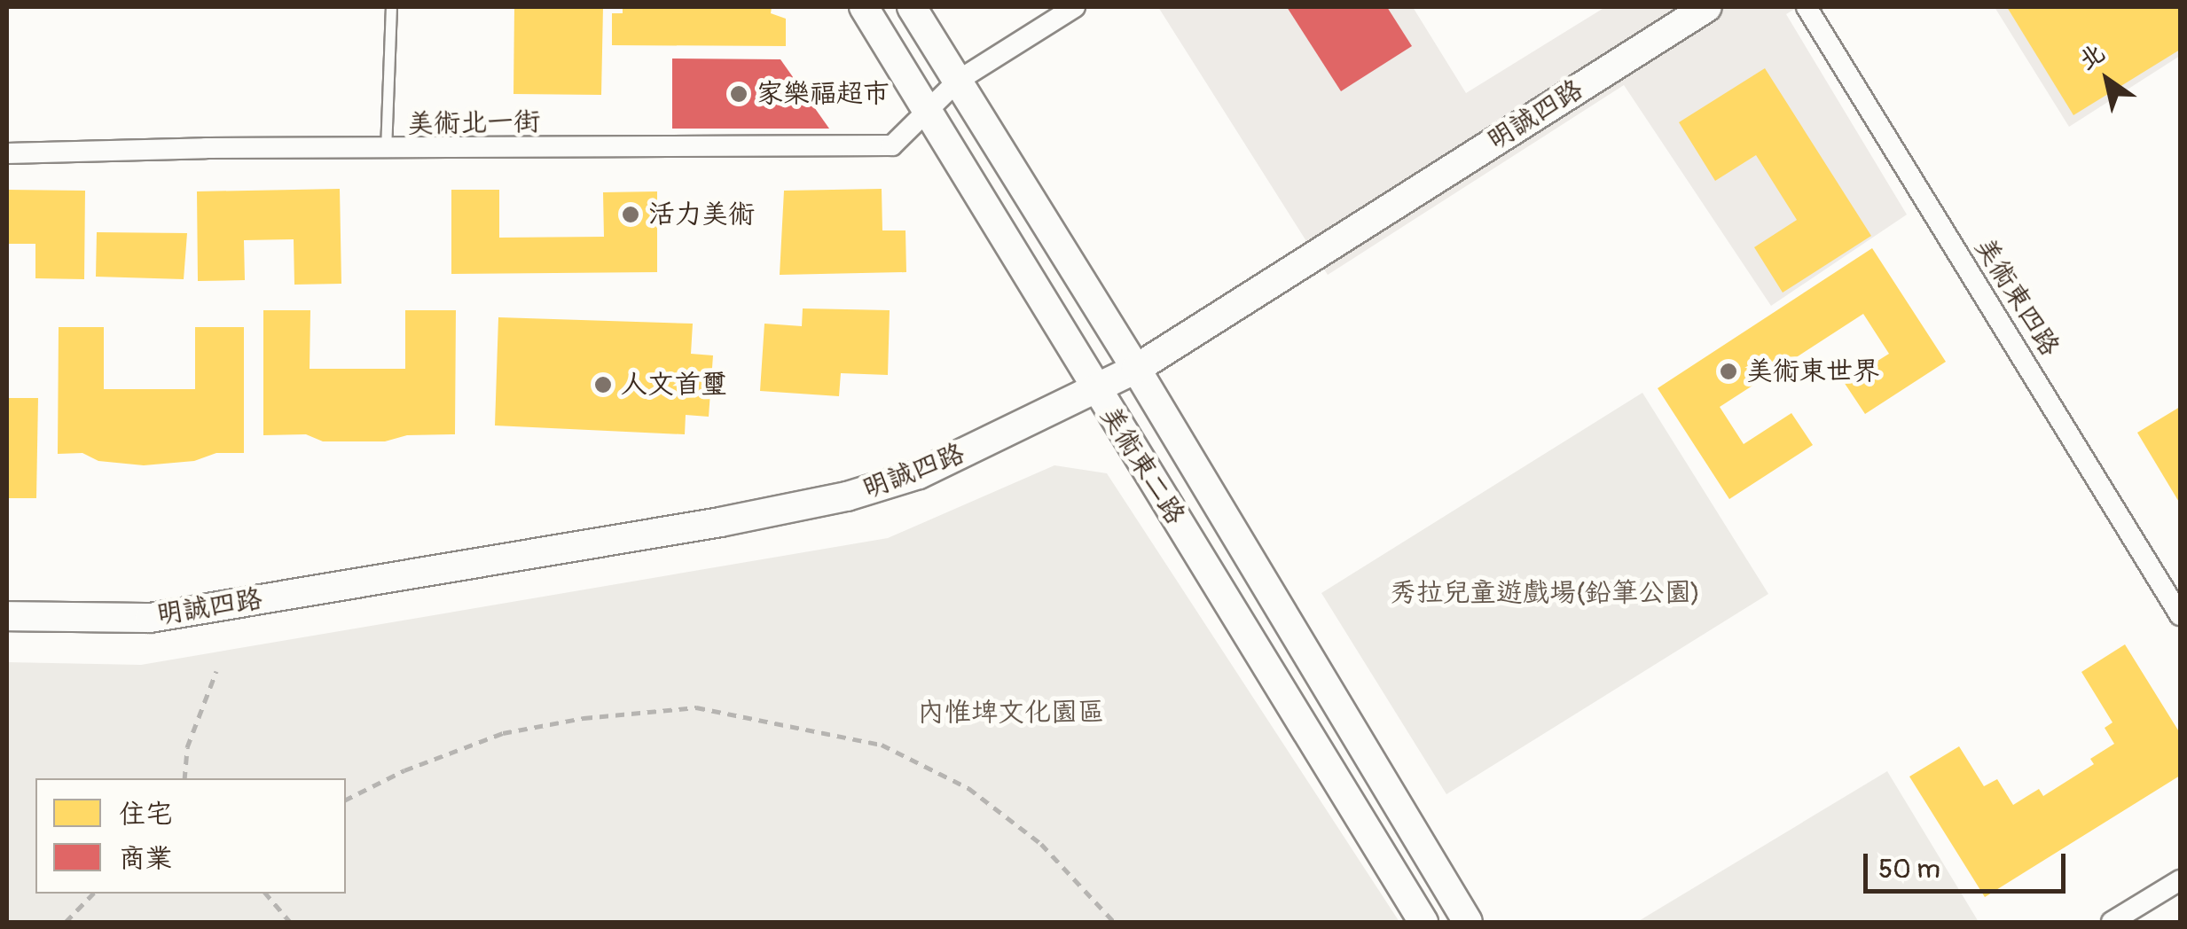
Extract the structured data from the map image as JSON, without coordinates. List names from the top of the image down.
{
  "streets": {
    "street": [
      "明誠四路",
      "美術北一街",
      "美術東四路",
      "美術東二路"
    ]
  },
  "crossings": [
    ["明誠四路", "美術東二路"],
    ["美術北一街", "美術東二路"]
  ],
  "parks": ["秀拉兒童遊戲場(鉛筆公園)", "內惟埤文化園區"],
  "places": [
    "家樂福超市",
    "活力美術",
    "美術東世界",
    "人文首璽"
  ],
  "legend": ["住宅", "商業"],
  "scale_bar": "50 m",
  "north": "top left"
}
